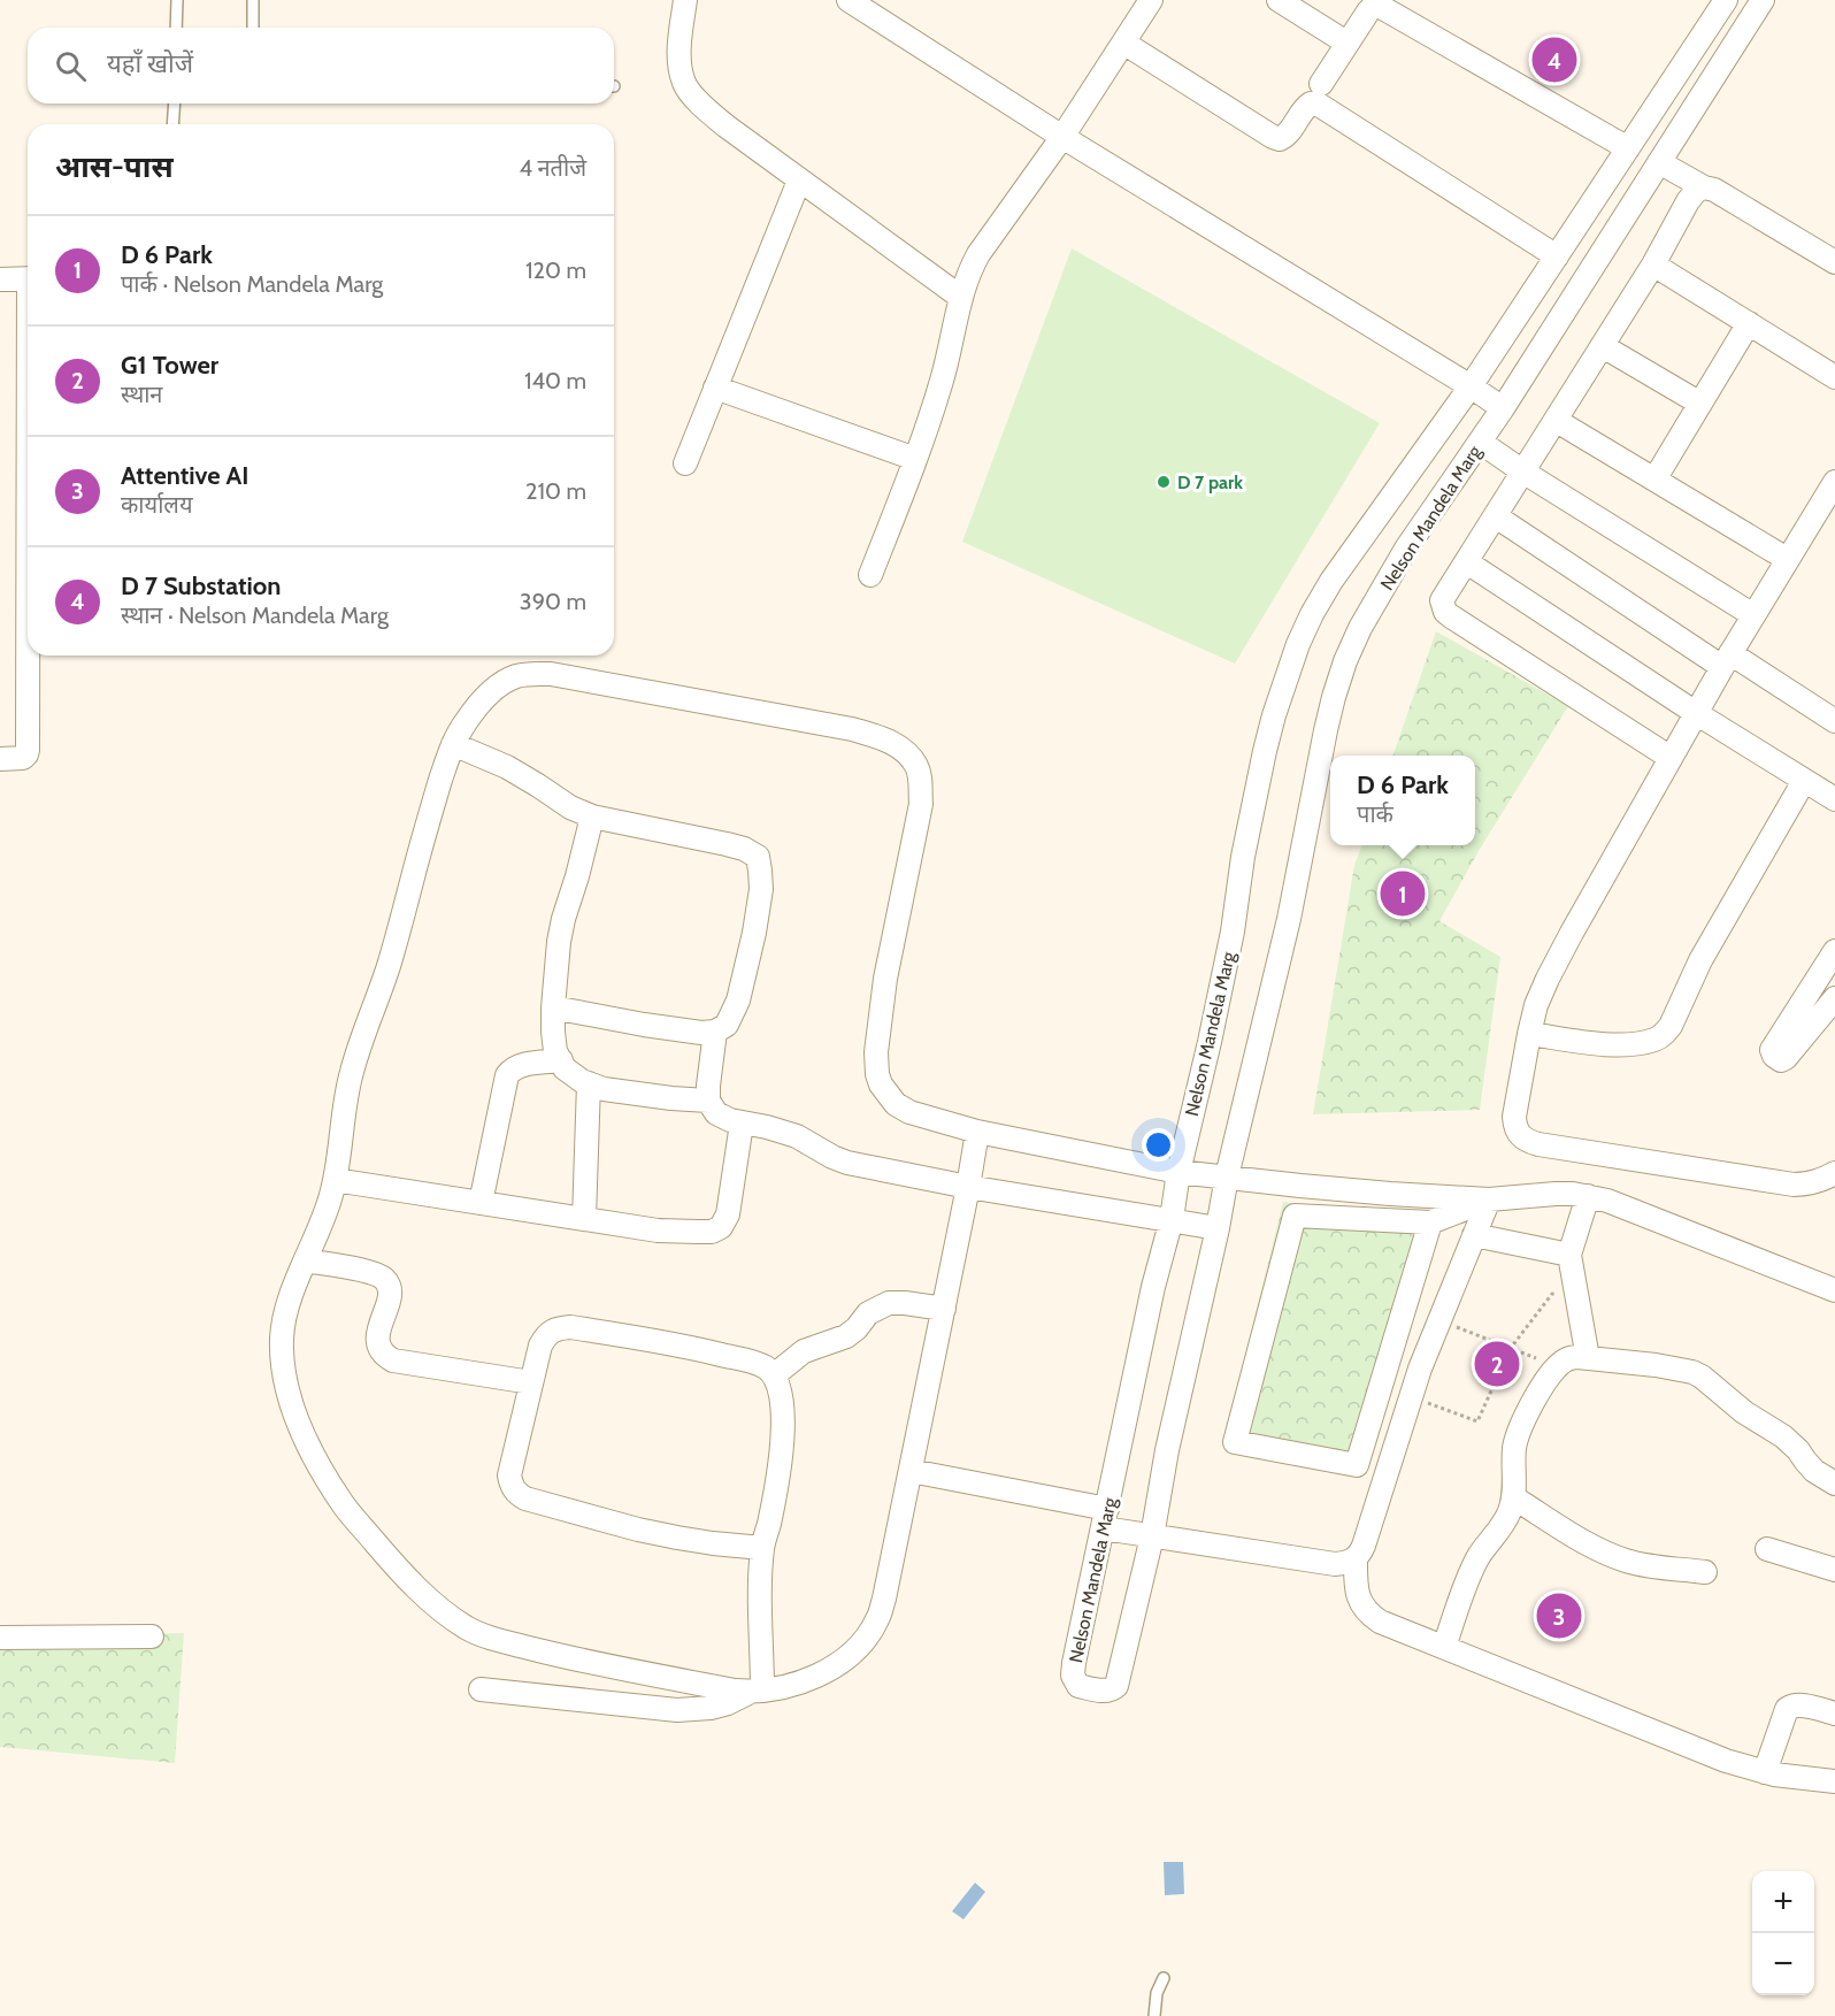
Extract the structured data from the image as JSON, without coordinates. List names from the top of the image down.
{
  "streets": {
    "street": ["Nelson Mandela Marg"]
  },
  "places": ["D 7 park"],
  "page": {
    "search": "यहाँ खोजें",
    "pins": [
      "4",
      "1",
      "2",
      "3"
    ],
    "heading": ["आस-पास", "4 नतीजे"],
    "list": [
      {
        "mark": "1",
        "name": "D 6 Park",
        "note": "पार्क · Nelson Mandela Marg",
        "value": "120 m"
      },
      {
        "mark": "2",
        "name": "G1 Tower",
        "note": "स्थान",
        "value": "140 m"
      },
      {
        "mark": "3",
        "name": "Attentive AI",
        "note": "कार्यालय",
        "value": "210 m"
      },
      {
        "mark": "4",
        "name": "D 7 Substation",
        "note": "स्थान · Nelson Mandela Marg",
        "value": "390 m"
      }
    ],
    "popup": ["D 6 Park", "पार्क"],
    "map_buttons": ["+", "−"]
  }
}
